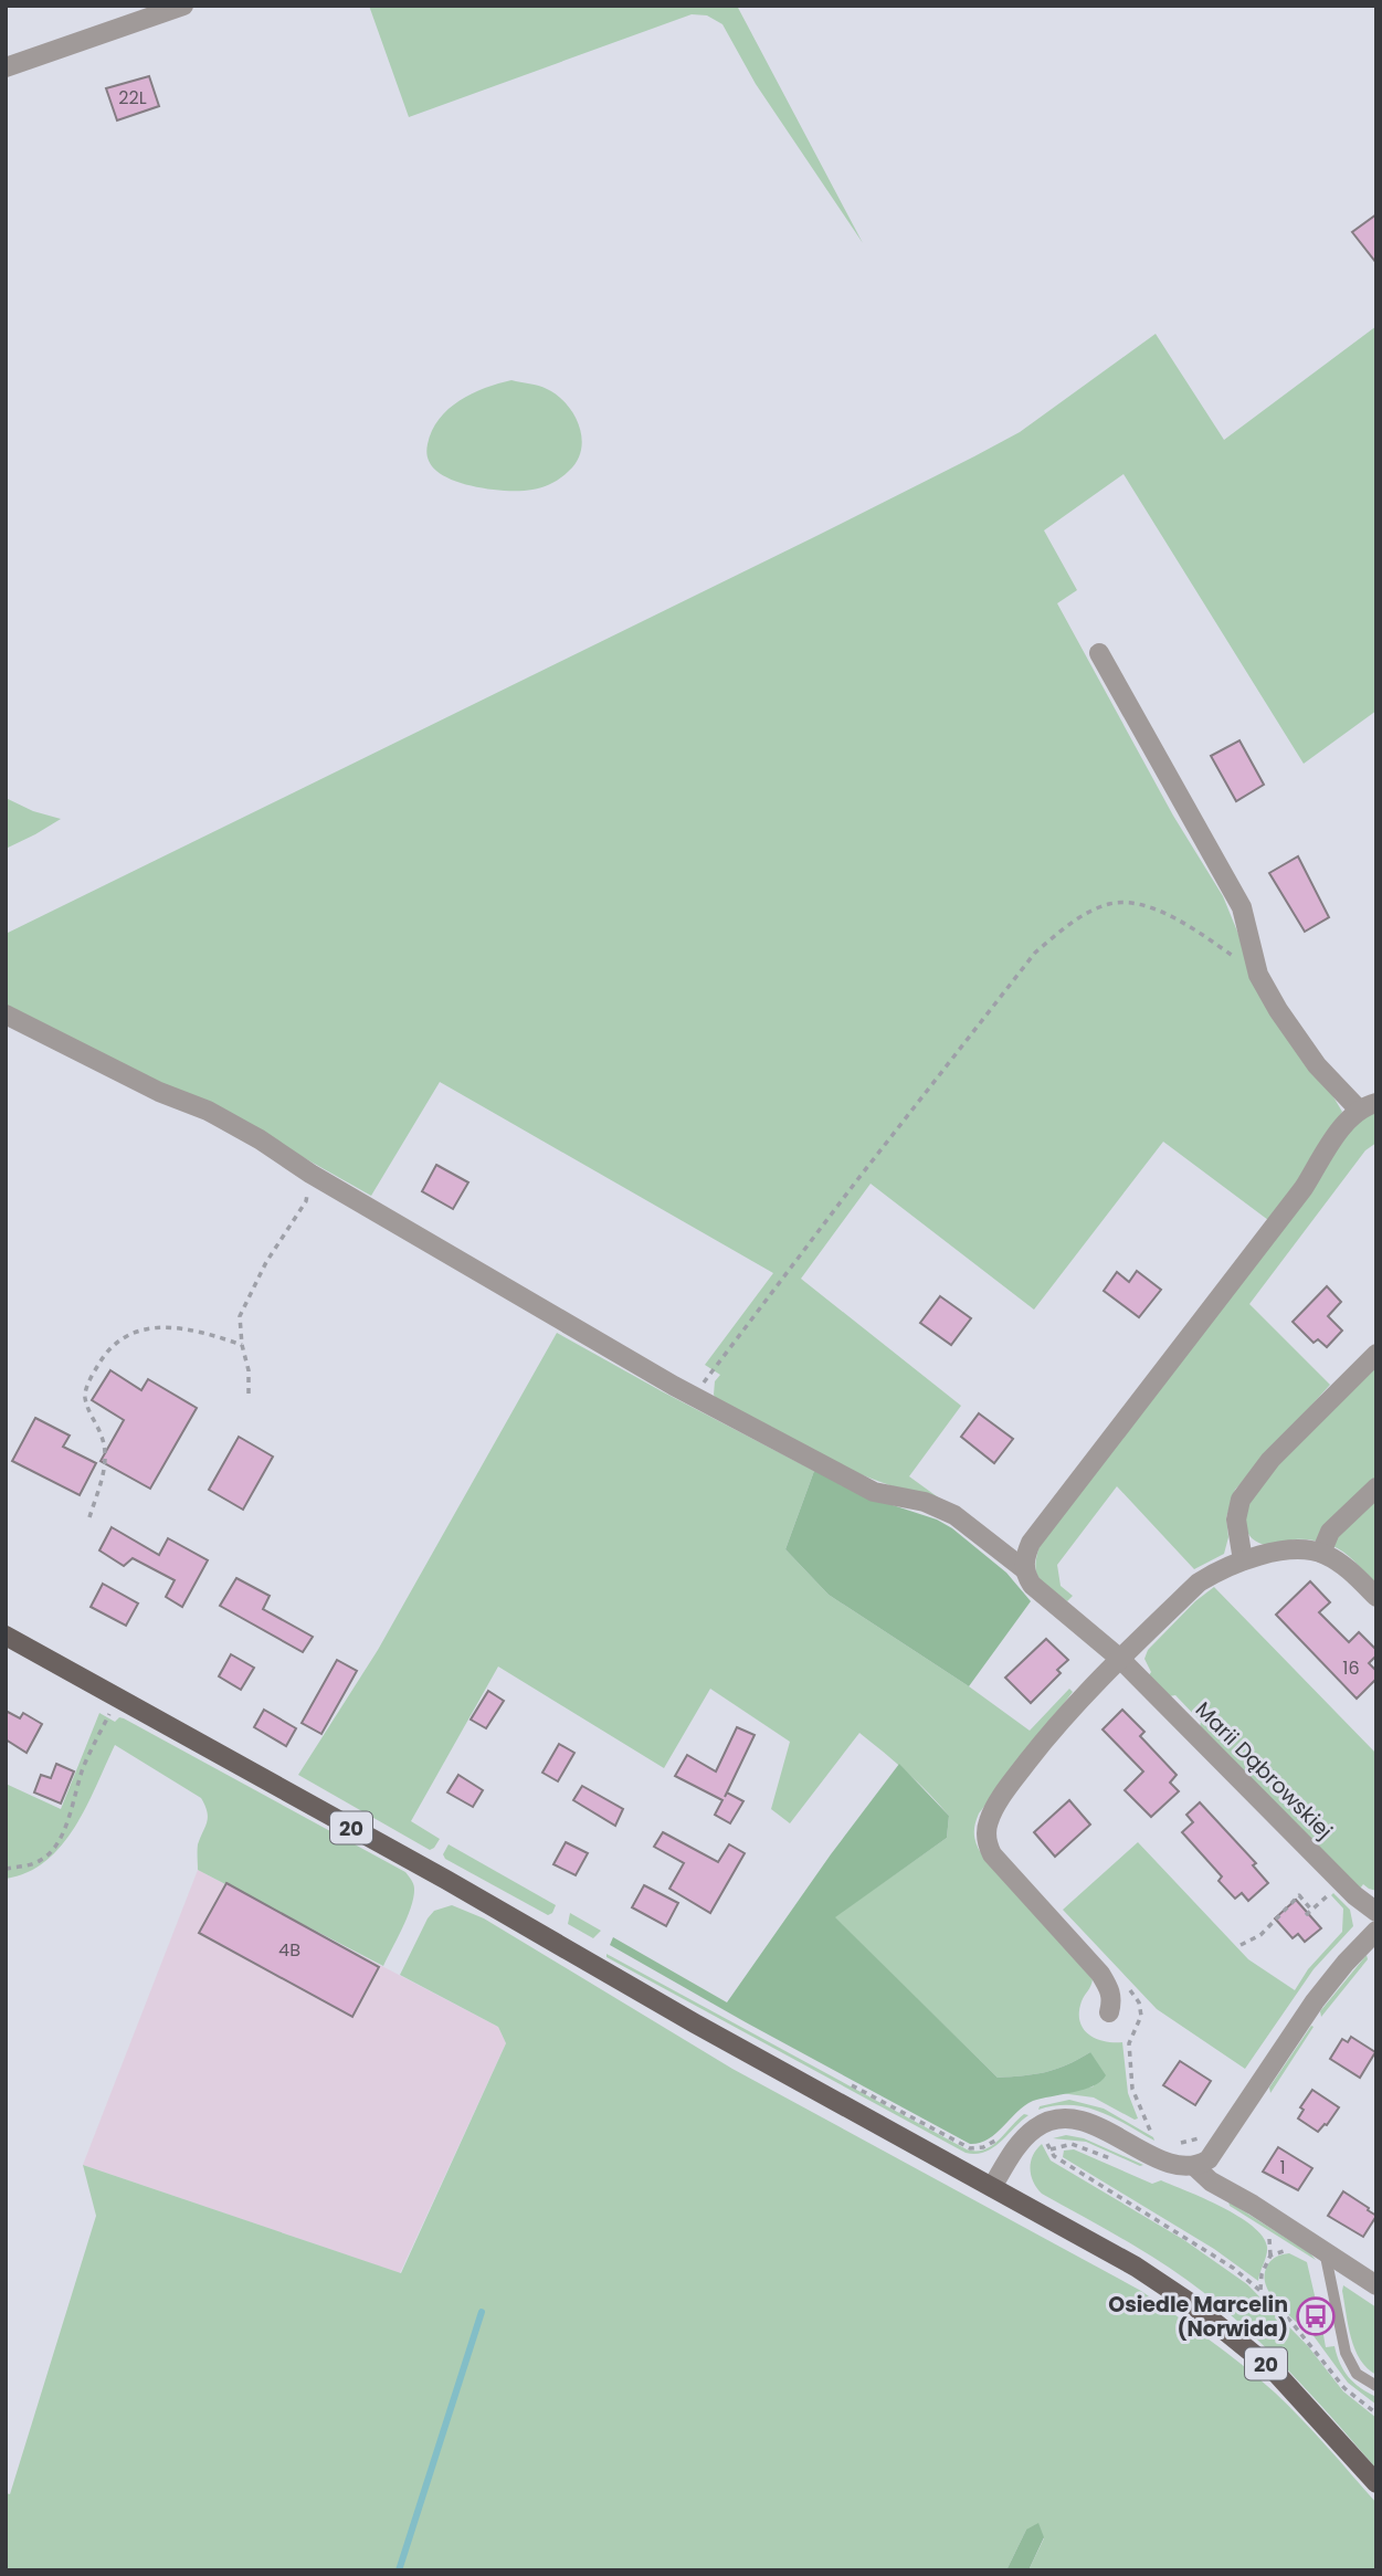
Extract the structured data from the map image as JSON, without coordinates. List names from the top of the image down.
{
  "streets": {
    "main road": ["20"],
    "street": ["Marii Dąbrowskiej"]
  },
  "places": {
    "bus stop": ["Osiedle Marcelin (Norwida)"]
  },
  "house_numbers": [
    "22L",
    "16",
    "4B",
    "1"
  ]
}
